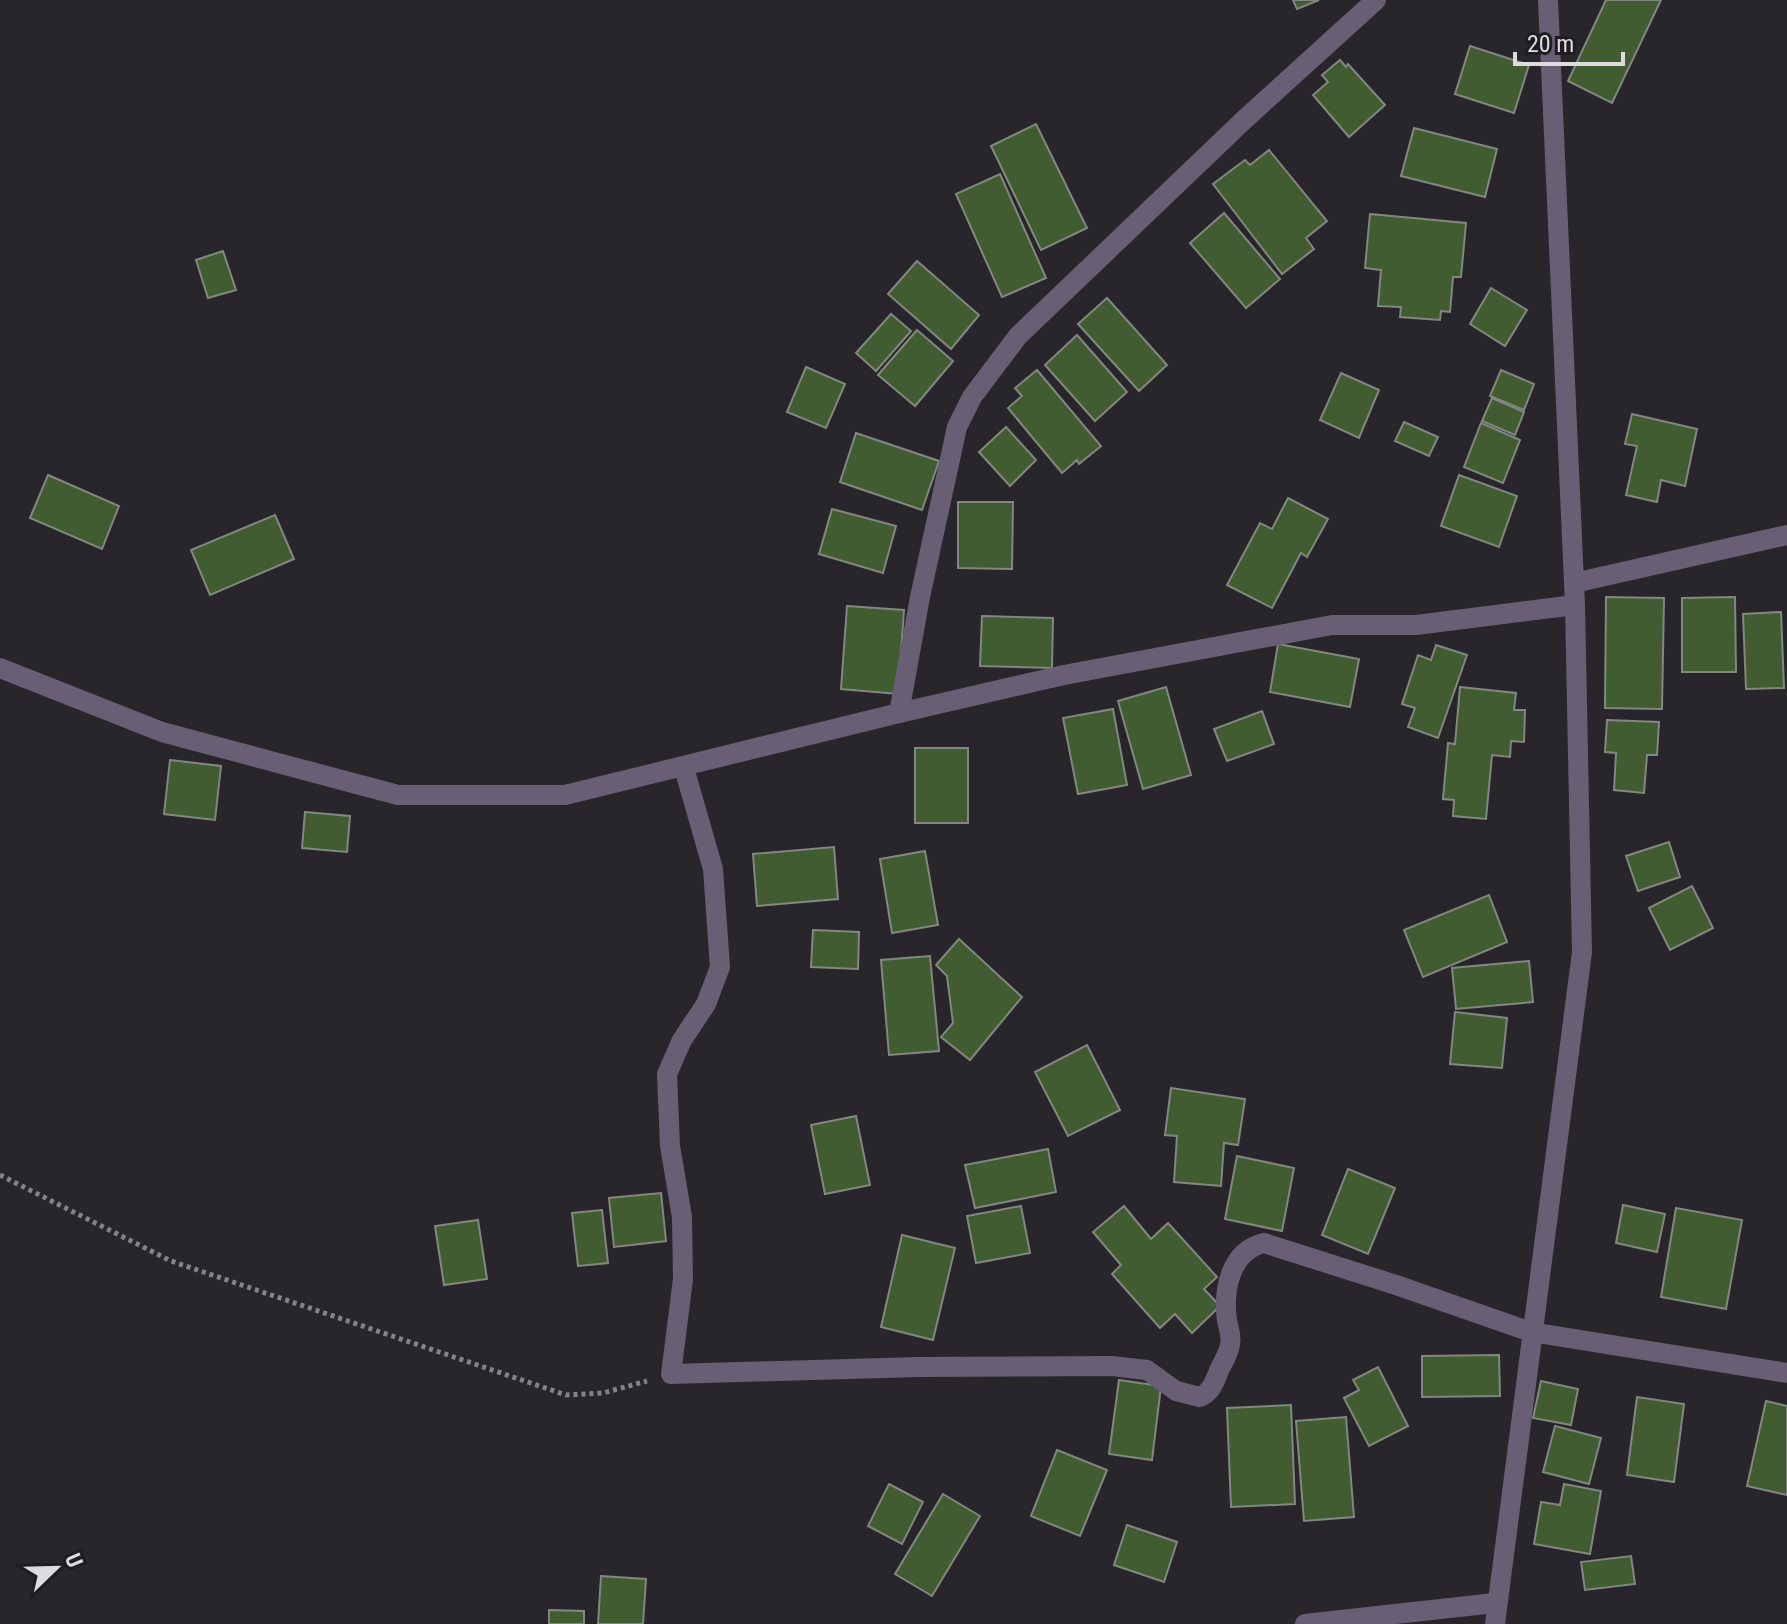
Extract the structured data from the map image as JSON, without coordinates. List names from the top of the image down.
{
  "scale_bar": "20 m",
  "north": "top right"
}
